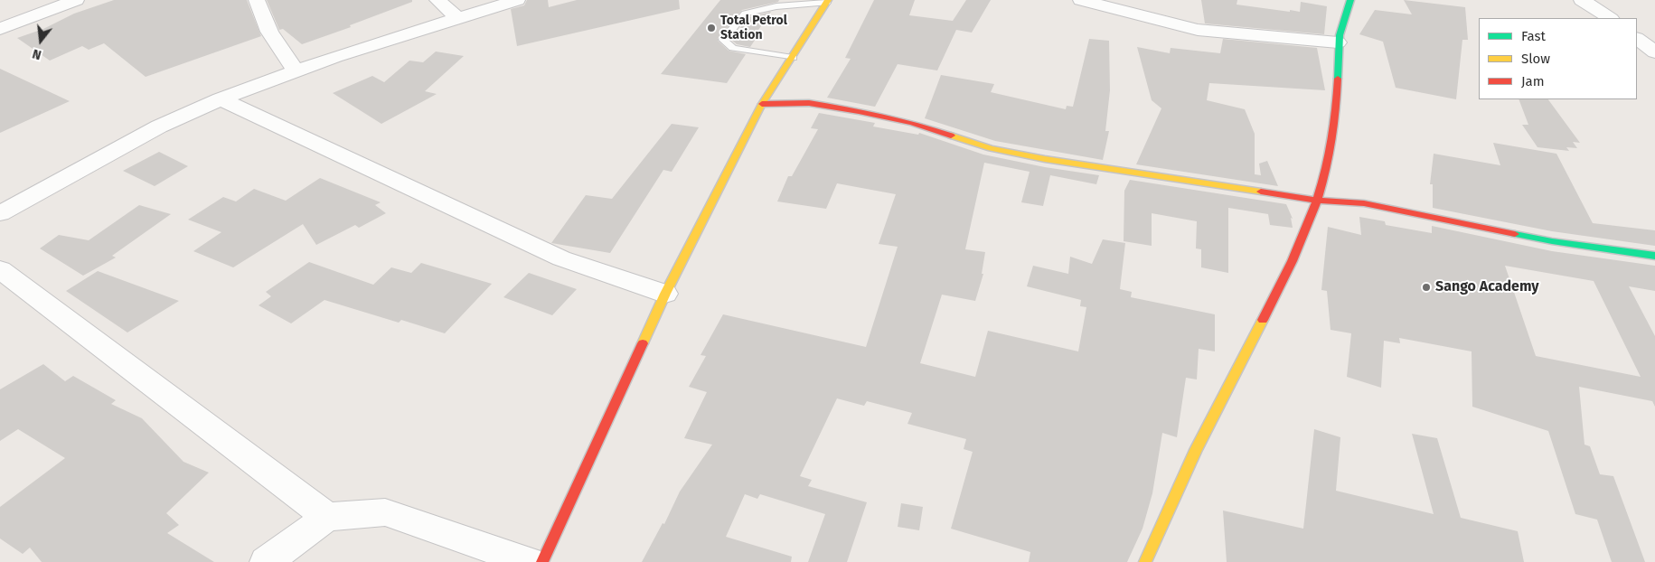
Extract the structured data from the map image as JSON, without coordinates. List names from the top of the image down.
{
  "places": ["Total Petrol Station", "Sango Academy"],
  "legend": ["Fast", "Slow", "Jam"],
  "north": "bottom"
}
